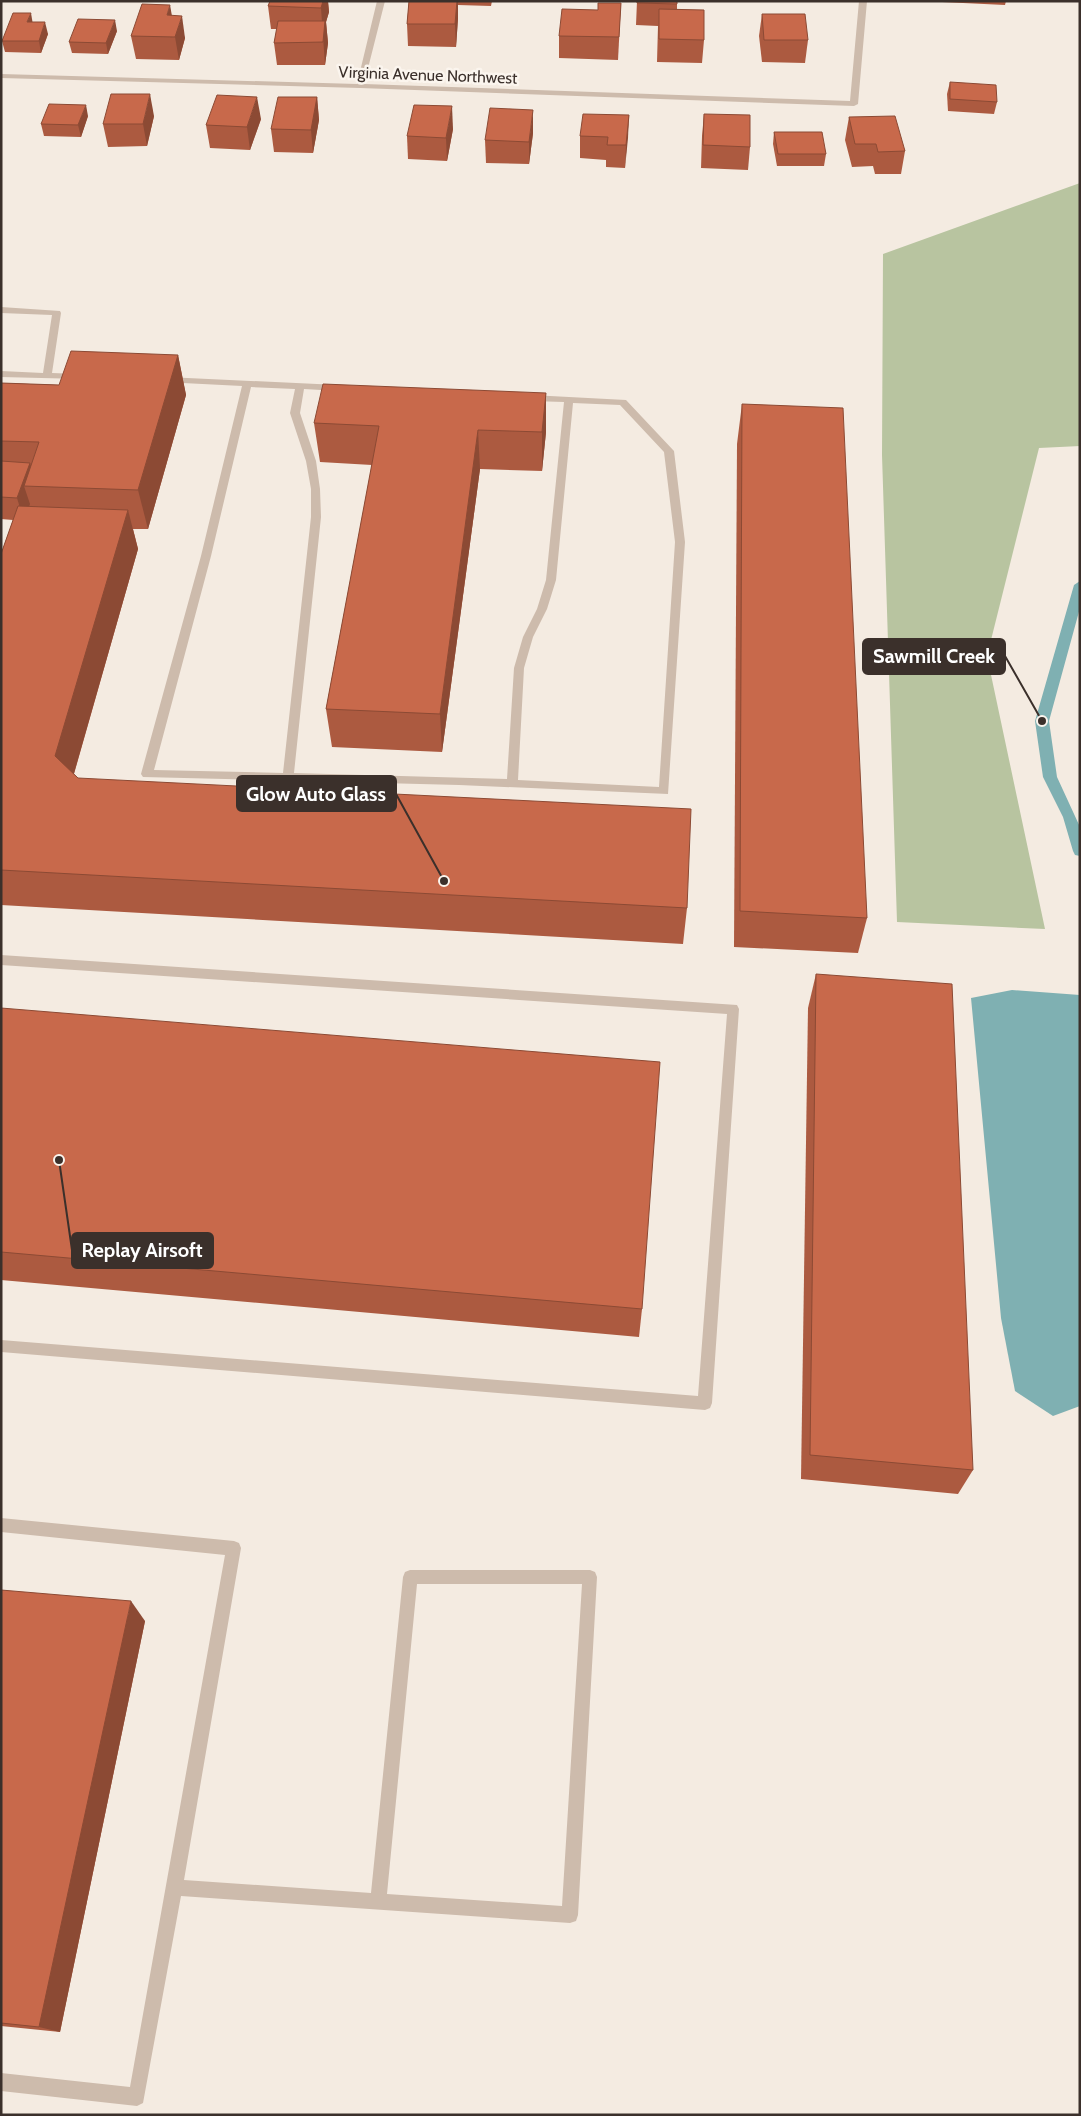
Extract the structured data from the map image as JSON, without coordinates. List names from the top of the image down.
{
  "streets": {
    "street": ["Virginia Avenue Northwest"]
  },
  "places": ["Sawmill Creek", "Glow Auto Glass", "Replay Airsoft"]
}
